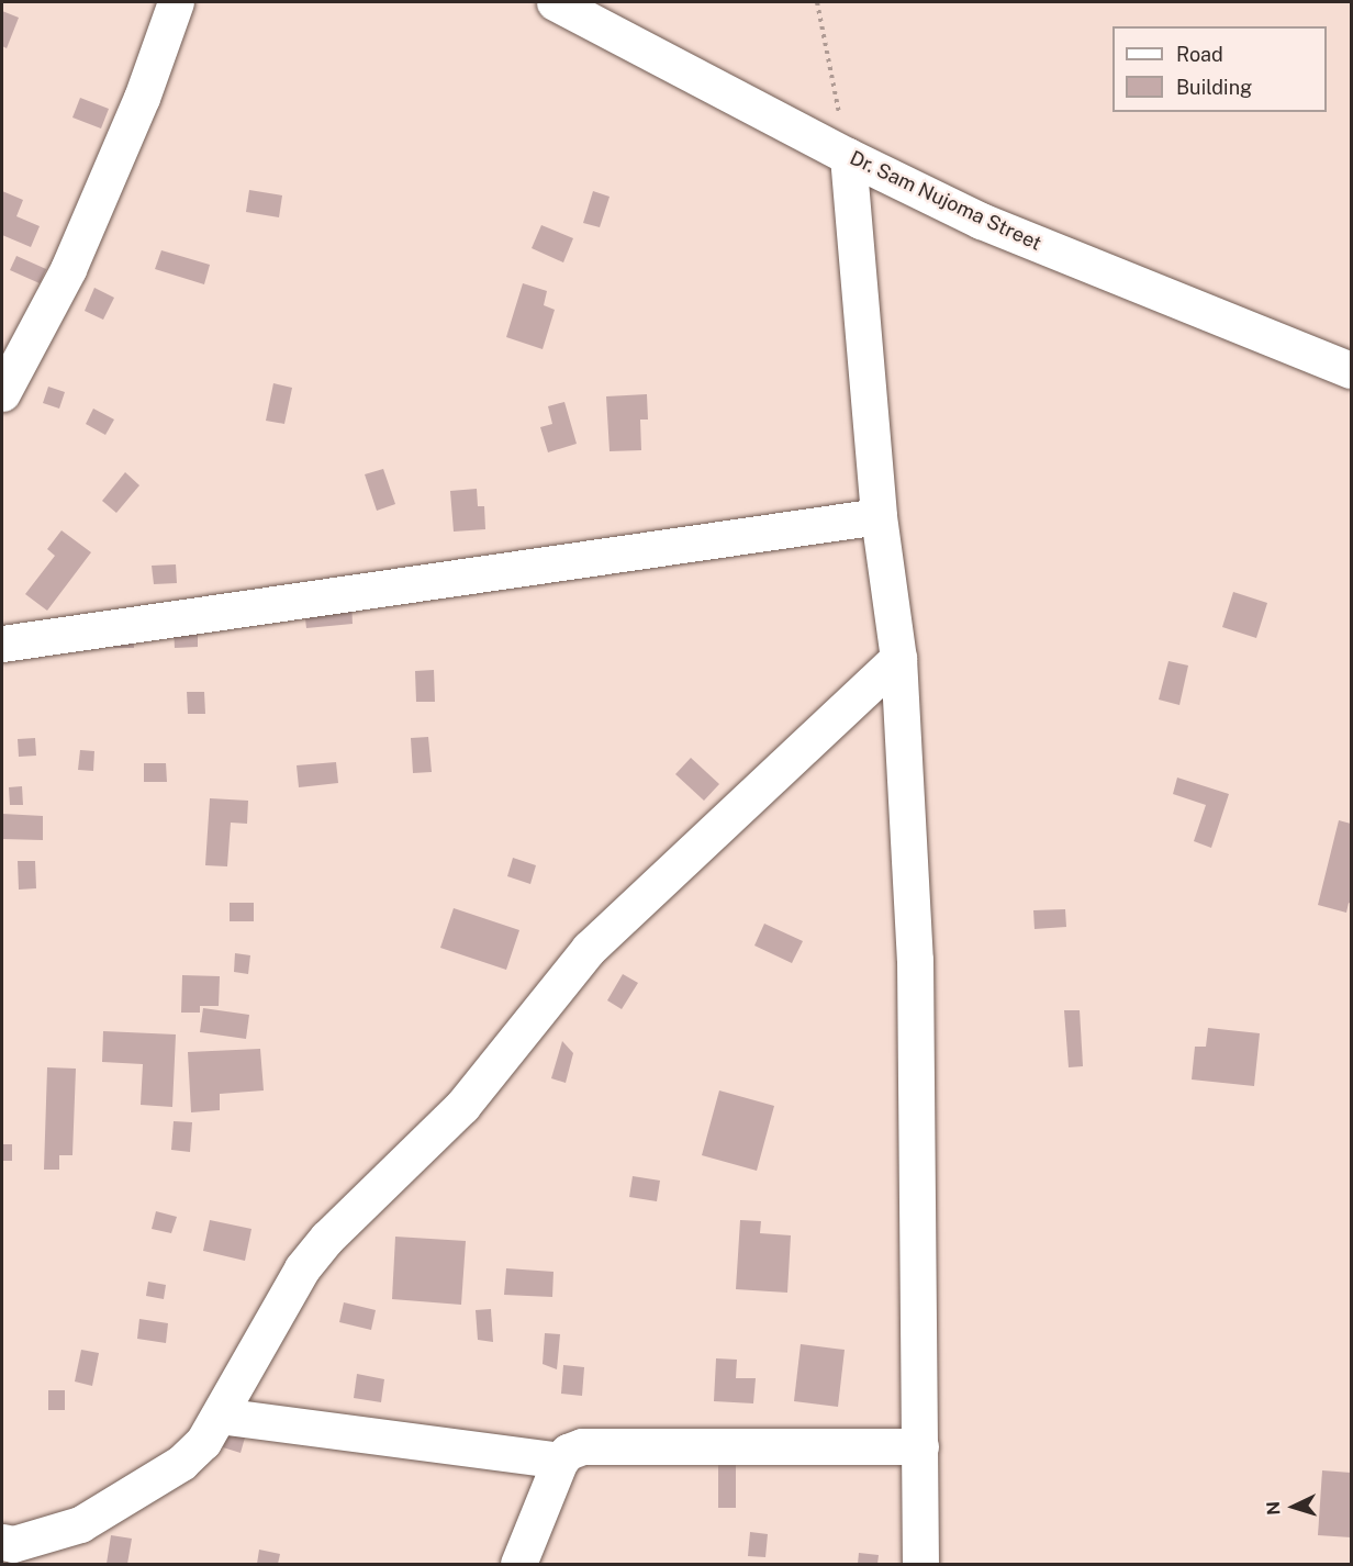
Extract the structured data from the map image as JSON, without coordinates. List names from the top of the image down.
{
  "streets": {
    "street": ["Dr. Sam Nujoma Street"]
  },
  "legend": ["Road", "Building"],
  "north": "left"
}
